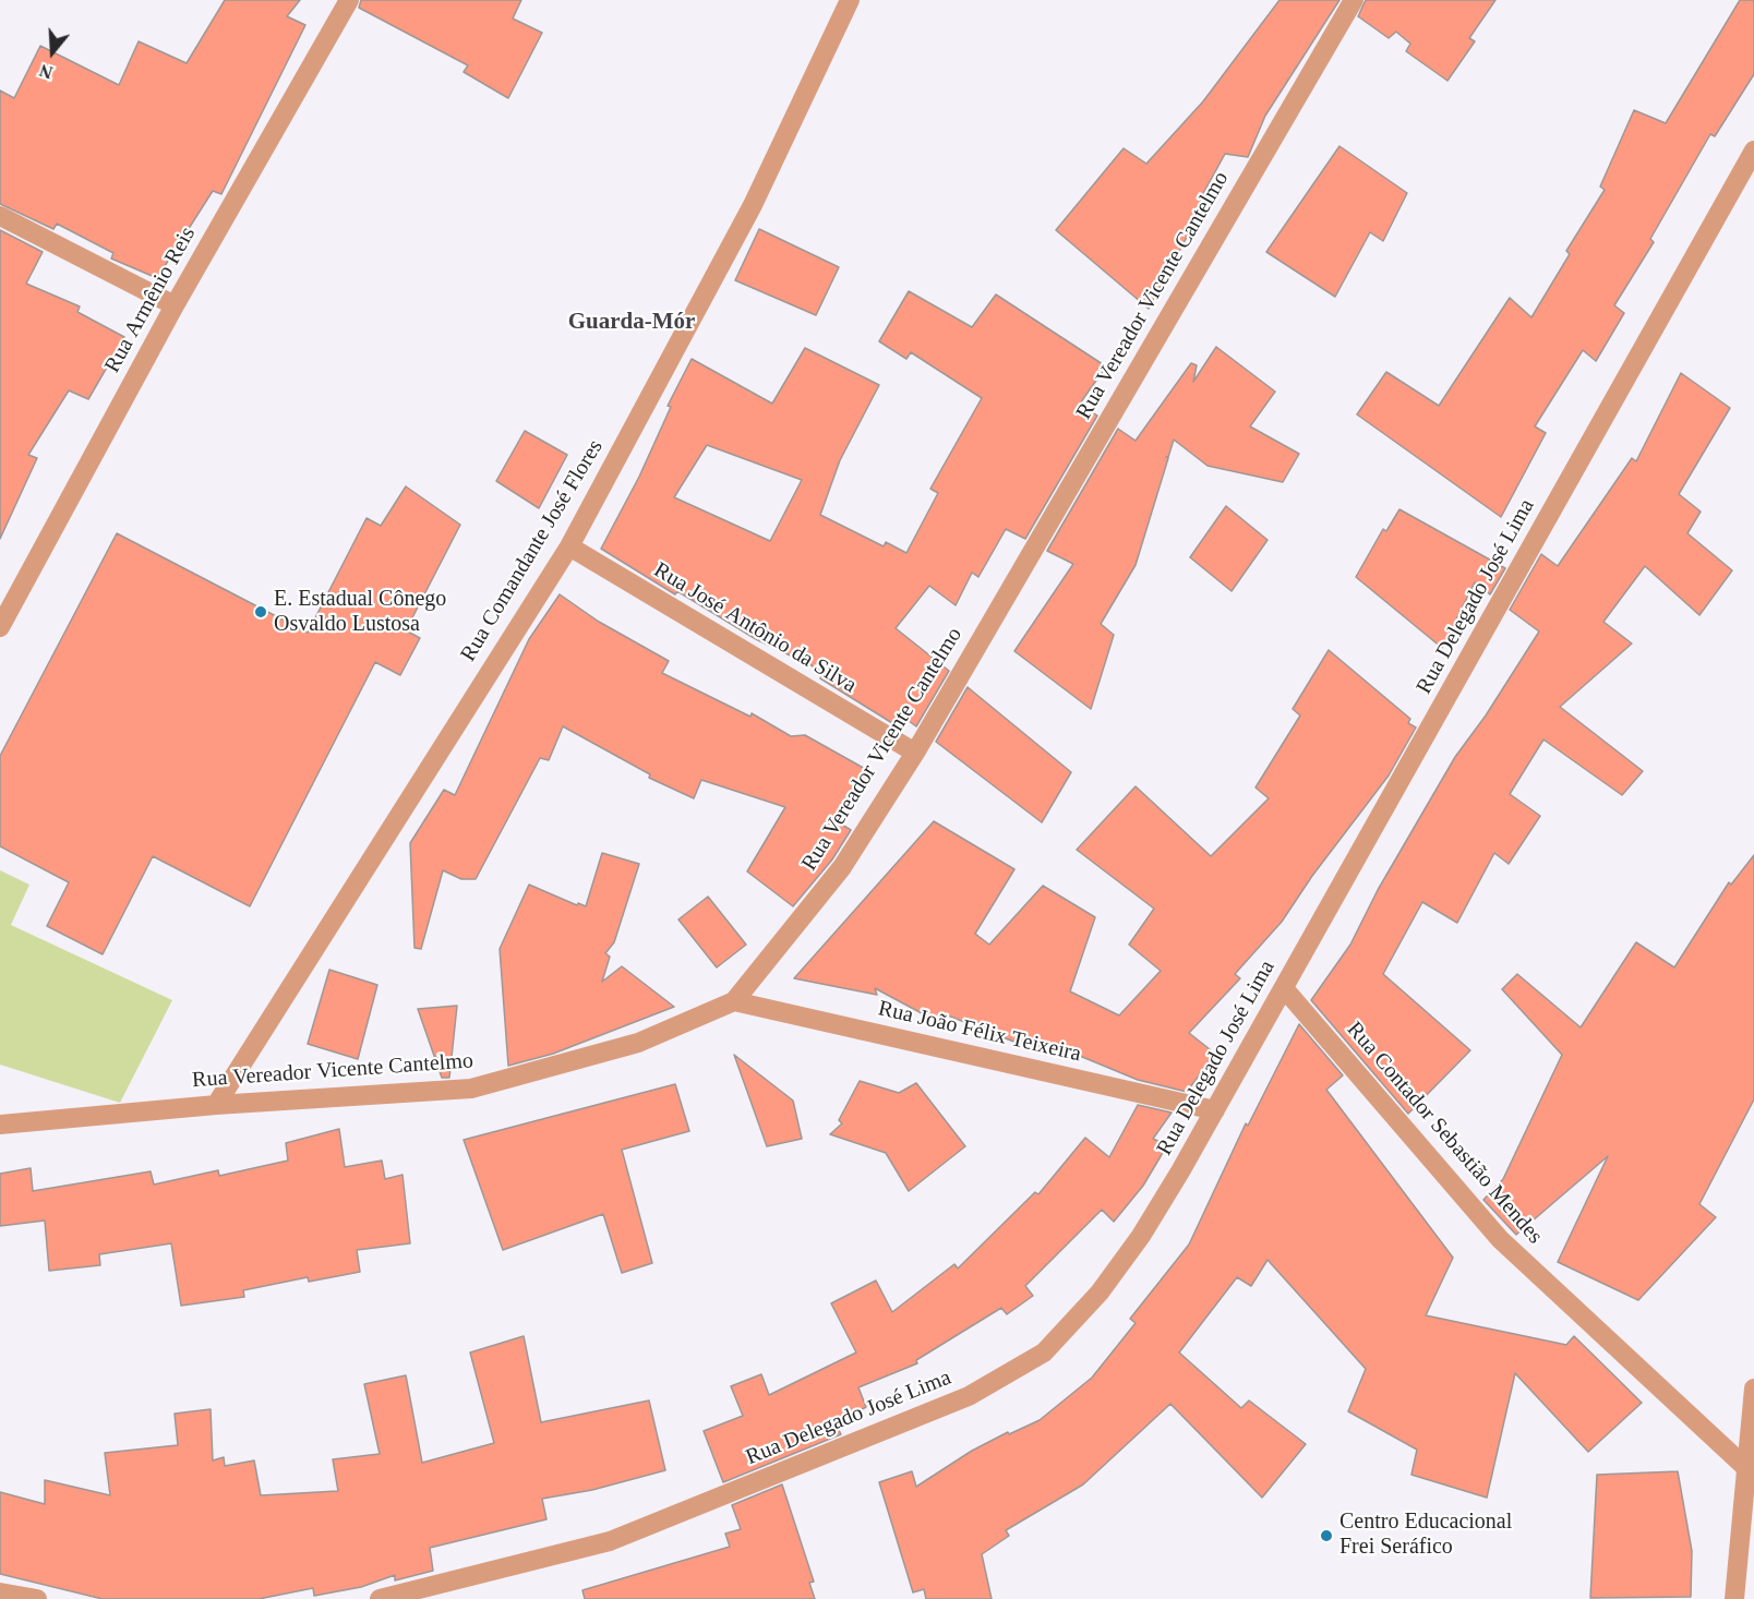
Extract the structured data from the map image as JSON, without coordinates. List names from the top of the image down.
{
  "streets": {
    "street": [
      "Rua Vereador Vicente Cantelmo",
      "Rua Armênio Reis",
      "Rua Comandante José Flores",
      "Rua Delegado José Lima",
      "Rua José Antônio da Silva",
      "Rua João Félix Teixeira",
      "Rua Contador Sebastião Mendes"
    ]
  },
  "crossings": [
    ["Rua Vereador Vicente Cantelmo", "Rua Comandante José Flores"],
    ["Rua Vereador Vicente Cantelmo", "Rua José Antônio da Silva"],
    ["Rua Vereador Vicente Cantelmo", "Rua João Félix Teixeira"],
    ["Rua Comandante José Flores", "Rua José Antônio da Silva"],
    ["Rua Delegado José Lima", "Rua João Félix Teixeira"],
    ["Rua Delegado José Lima", "Rua Contador Sebastião Mendes"]
  ],
  "districts": ["Guarda-Mór"],
  "places": ["E. Estadual Cônego Osvaldo Lustosa", "Centro Educacional Frei Seráfico"],
  "north": "bottom"
}
